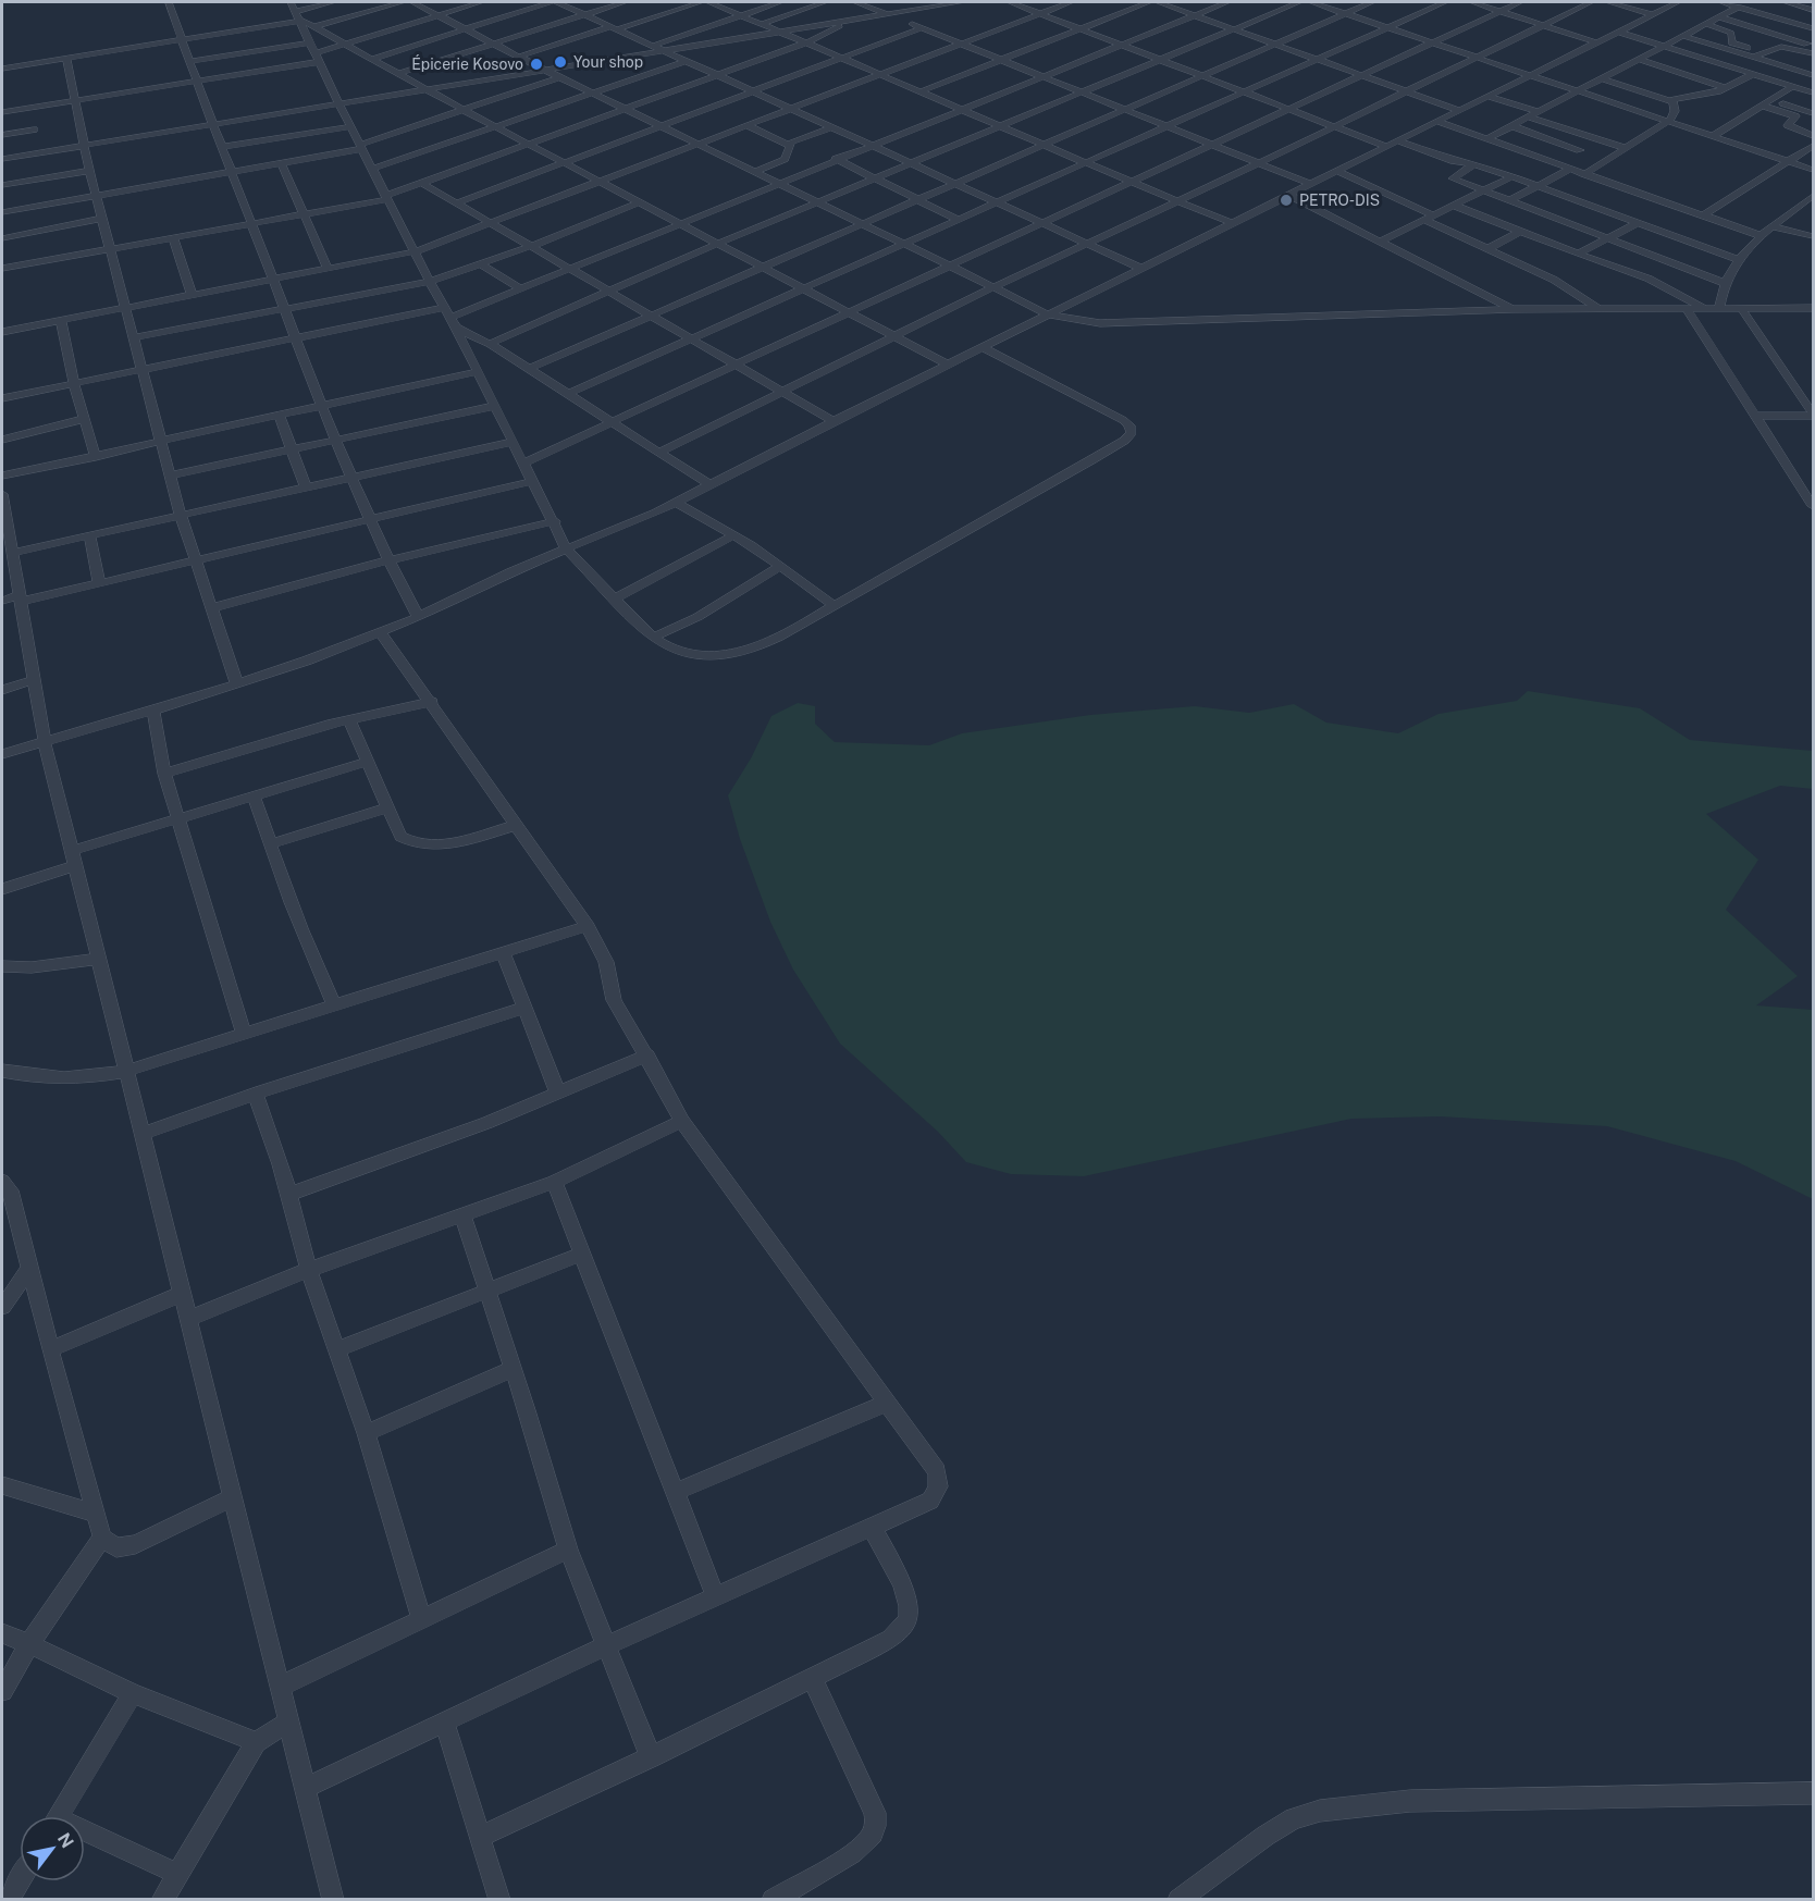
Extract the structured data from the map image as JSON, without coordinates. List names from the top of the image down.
{
  "places": ["Your shop", "Épicerie Kosovo", "PETRO-DIS"],
  "north": "top right"
}
